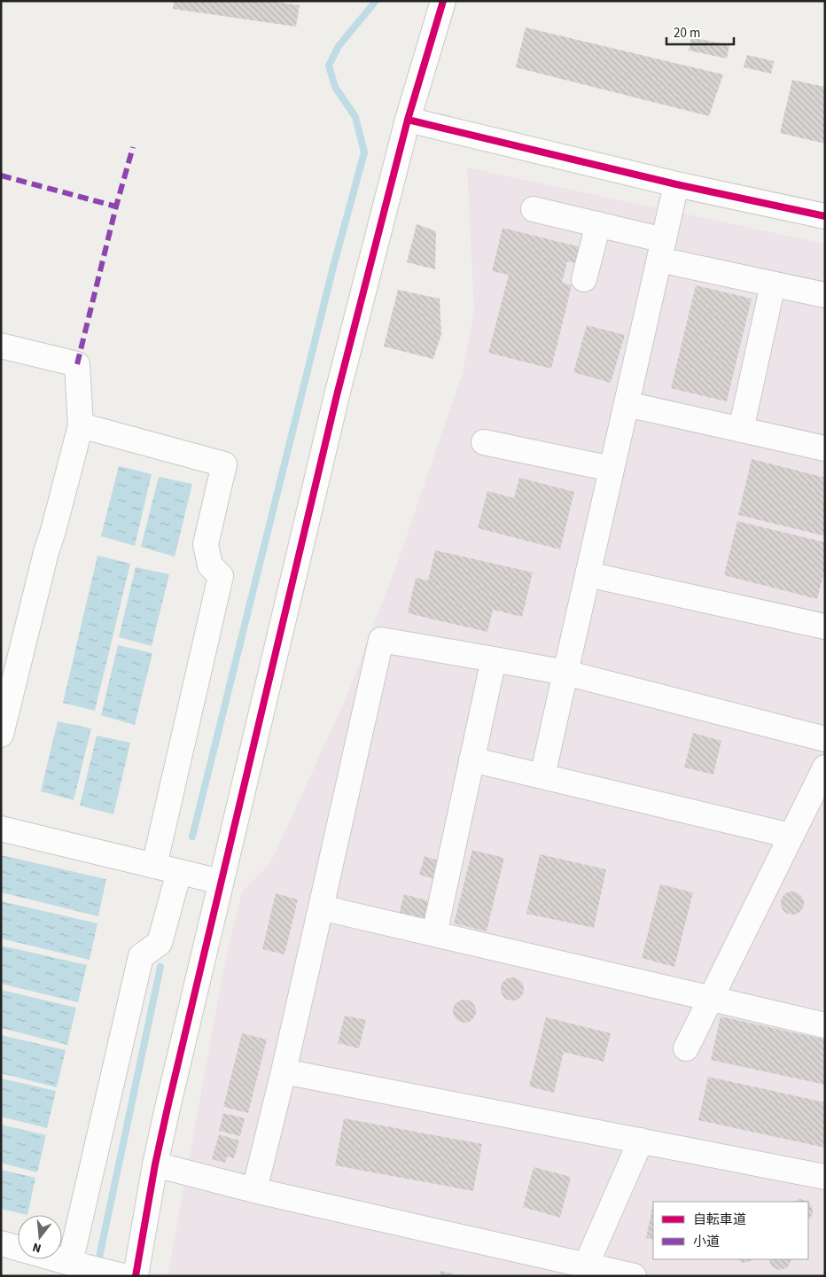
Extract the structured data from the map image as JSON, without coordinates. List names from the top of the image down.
{
  "legend": ["自転車道", "小道"],
  "scale_bar": "20 m",
  "north": "bottom"
}
